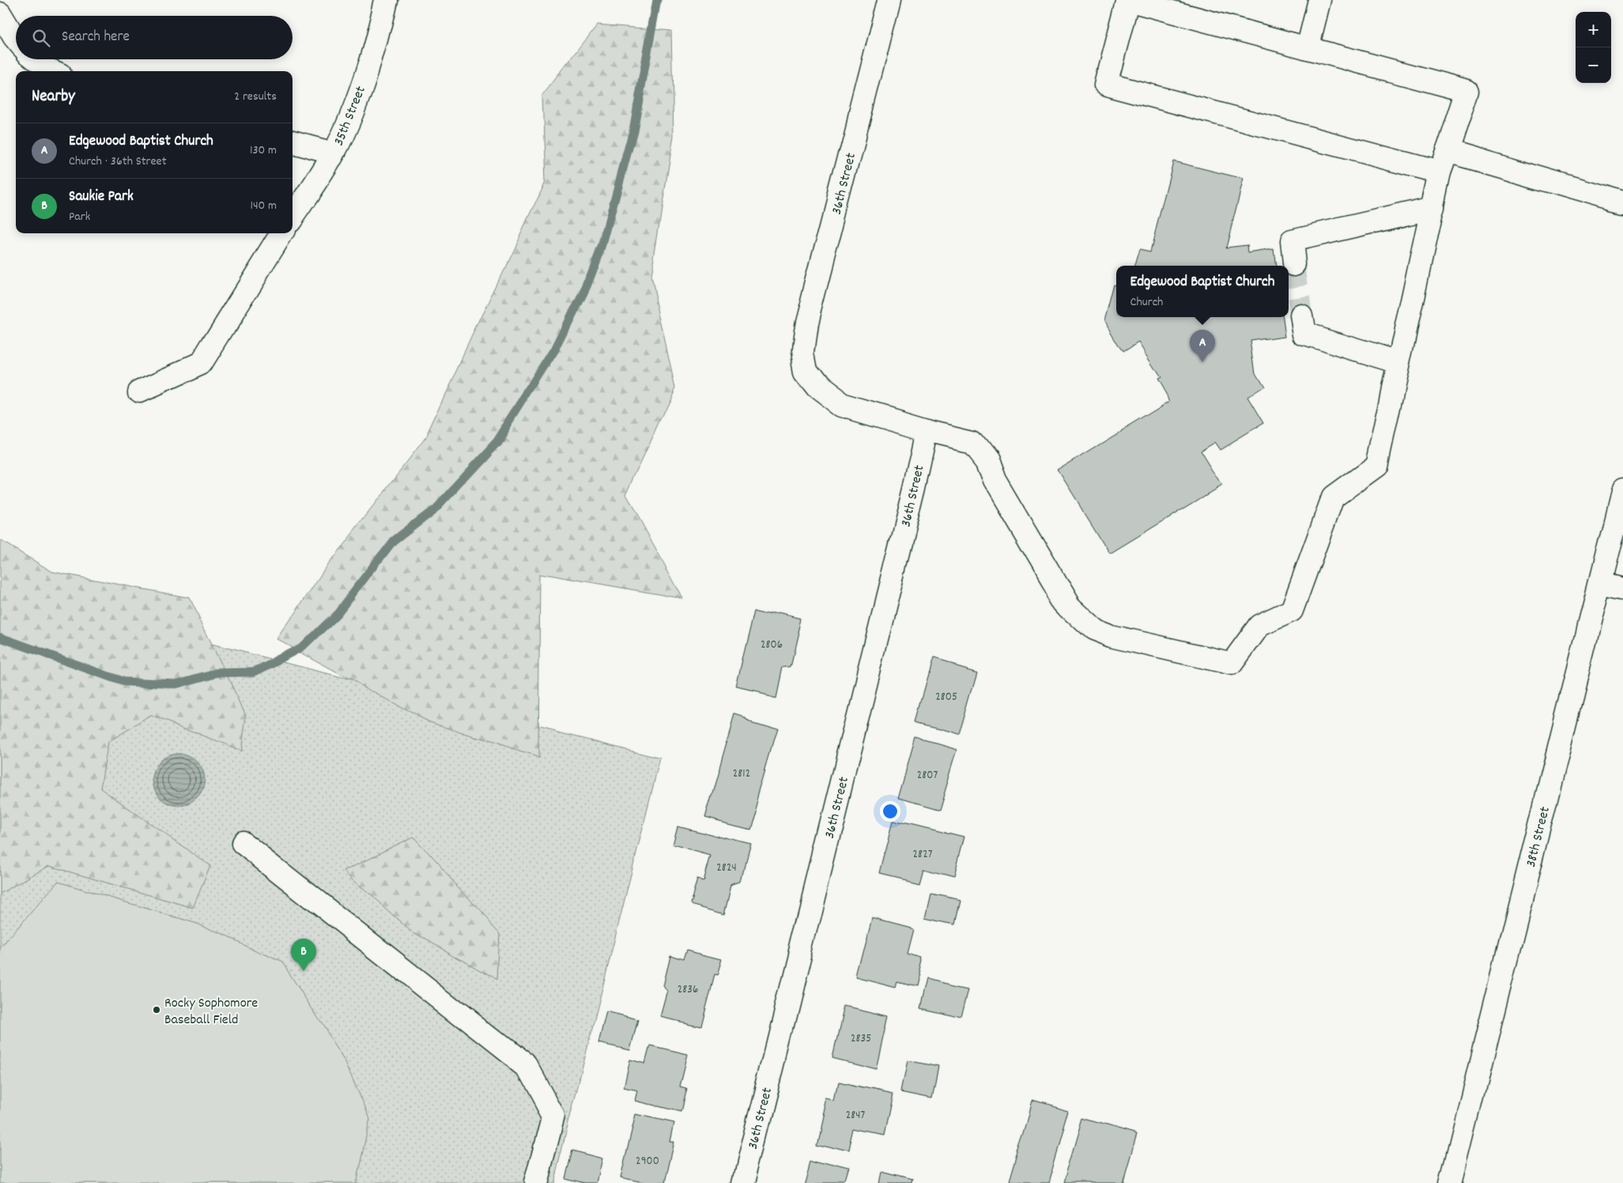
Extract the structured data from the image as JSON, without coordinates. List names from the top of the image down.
{
  "streets": {
    "street": ["35th Street", "36th Street", "38th Street"]
  },
  "places": ["Rocky Sophomore Baseball Field"],
  "house_numbers": [
    "2806",
    "2805",
    "2812",
    "2807",
    "2827",
    "2824",
    "2836",
    "2835",
    "2847",
    "2900"
  ],
  "page": {
    "map_buttons": ["+", "−"],
    "search": "Search here",
    "heading": ["Nearby", "2 results"],
    "list": [
      {
        "mark": "A",
        "name": "Edgewood Baptist Church",
        "note": "Church · 36th Street",
        "value": "130 m"
      },
      {
        "mark": "B",
        "name": "Saukie Park",
        "note": "Park",
        "value": "140 m"
      }
    ],
    "popup": ["Edgewood Baptist Church", "Church"],
    "pins": ["A", "B"]
  }
}
